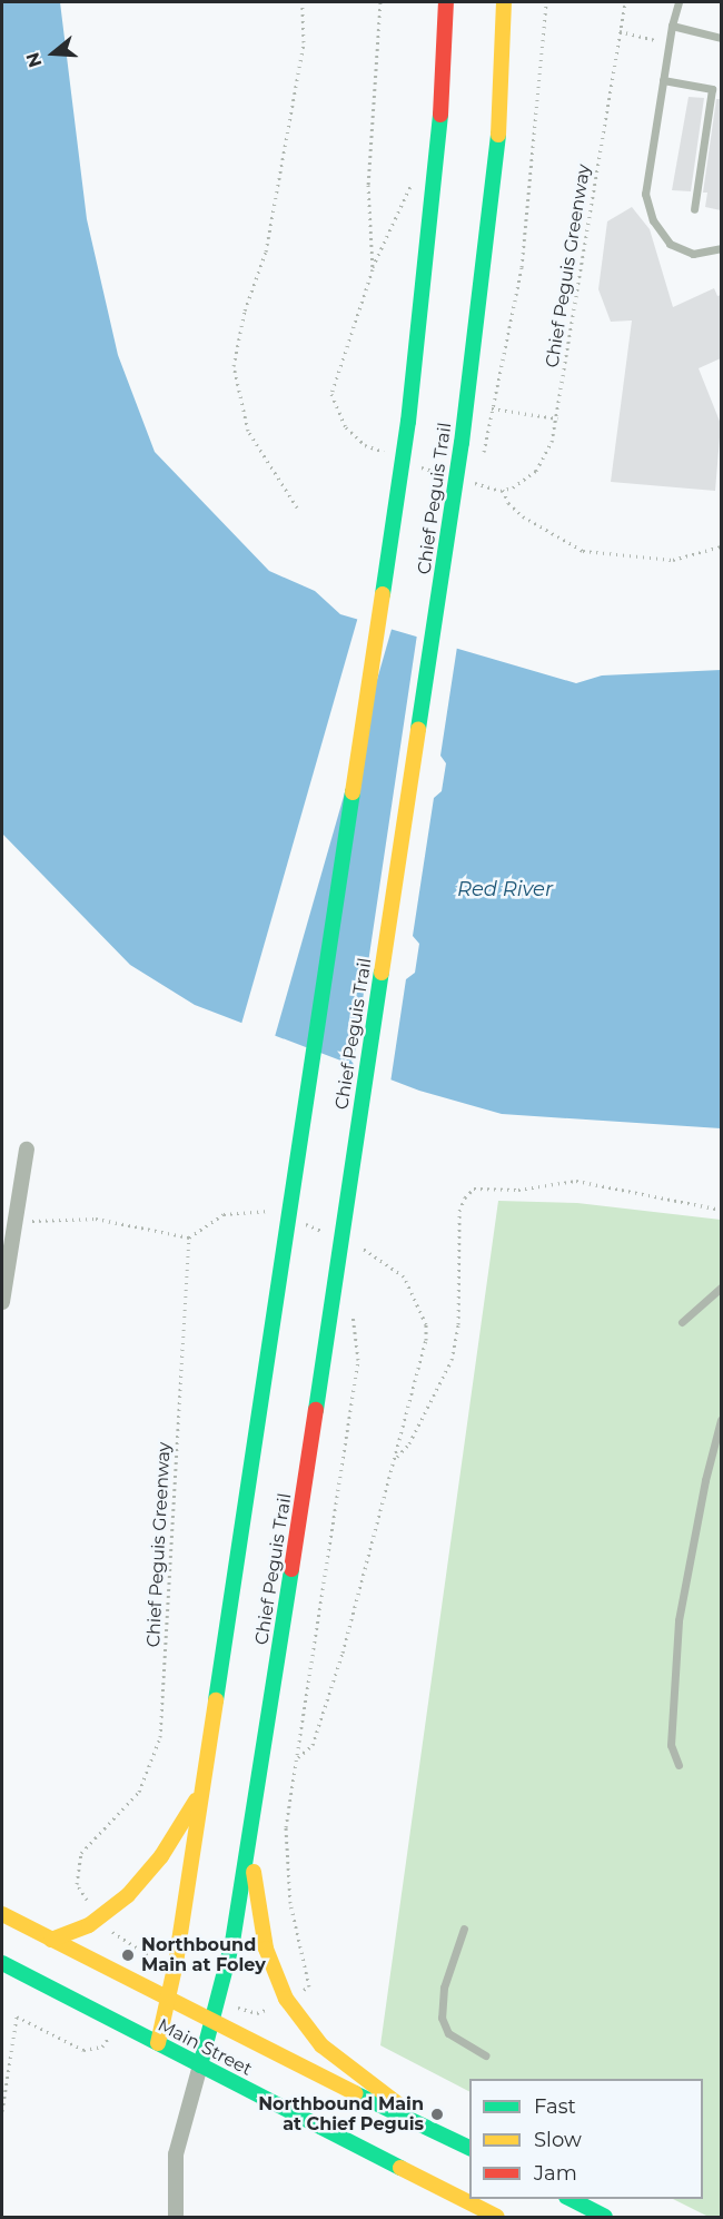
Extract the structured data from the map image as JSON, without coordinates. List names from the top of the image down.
{
  "streets": {
    "main road": ["Chief Peguis Trail", "Main Street"],
    "path": ["Chief Peguis Greenway"]
  },
  "crossings": [
    ["Chief Peguis Trail", "Main Street"]
  ],
  "water": ["Red River"],
  "places": ["Northbound Main at Foley", "Northbound Main at Chief Peguis"],
  "legend": ["Fast", "Slow", "Jam"],
  "north": "left"
}
